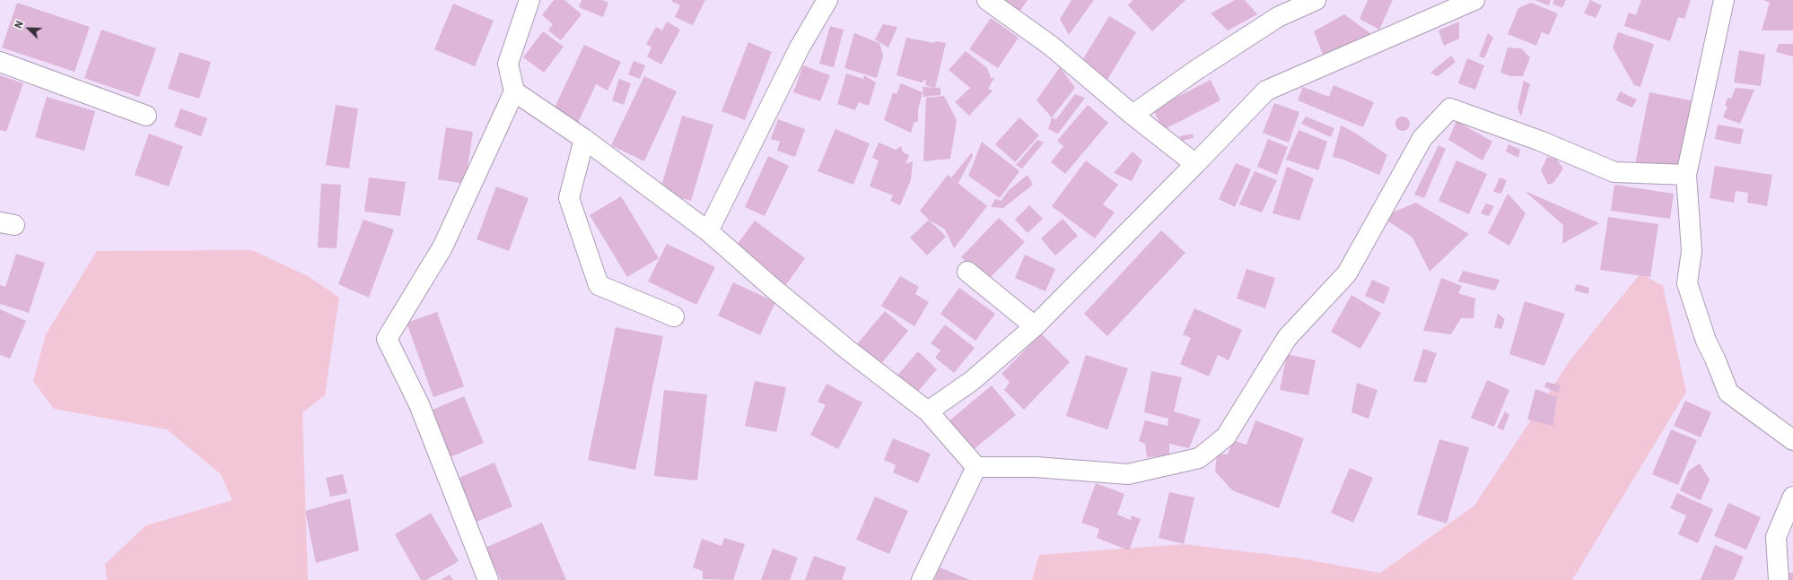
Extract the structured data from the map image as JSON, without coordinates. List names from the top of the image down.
{
  "north": "top left"
}
